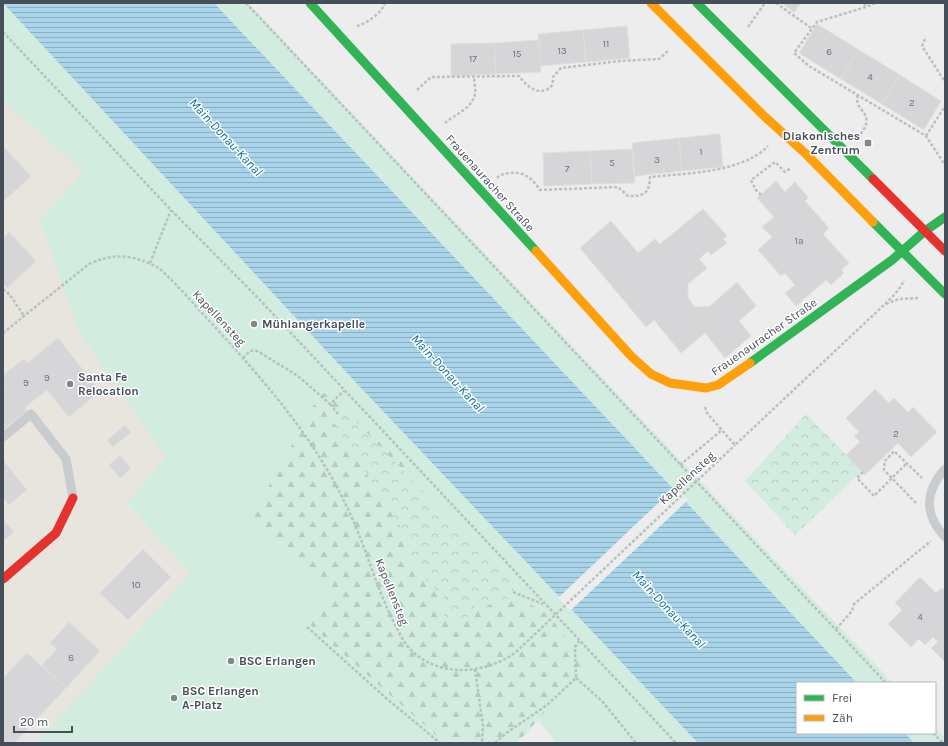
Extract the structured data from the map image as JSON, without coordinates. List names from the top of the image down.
{
  "streets": {
    "street": ["Frauenauracher Straße"],
    "path": ["Kapellensteg"]
  },
  "water": ["Main-Donau-Kanal"],
  "places": {
    "transit": ["Diakonisches Zentrum"],
    "other": [
      "Mühlangerkapelle",
      "Santa Fe Relocation",
      "BSC Erlangen",
      "BSC Erlangen A-Platz"
    ]
  },
  "house_numbers": [
    "11",
    "13",
    "6",
    "15",
    "17",
    "4",
    "2",
    "1",
    "3",
    "5",
    "7",
    "1a",
    "9",
    "9",
    "2",
    "10",
    "4",
    "8"
  ],
  "legend": ["Frei", "Zäh"],
  "scale_bar": "20 m"
}
